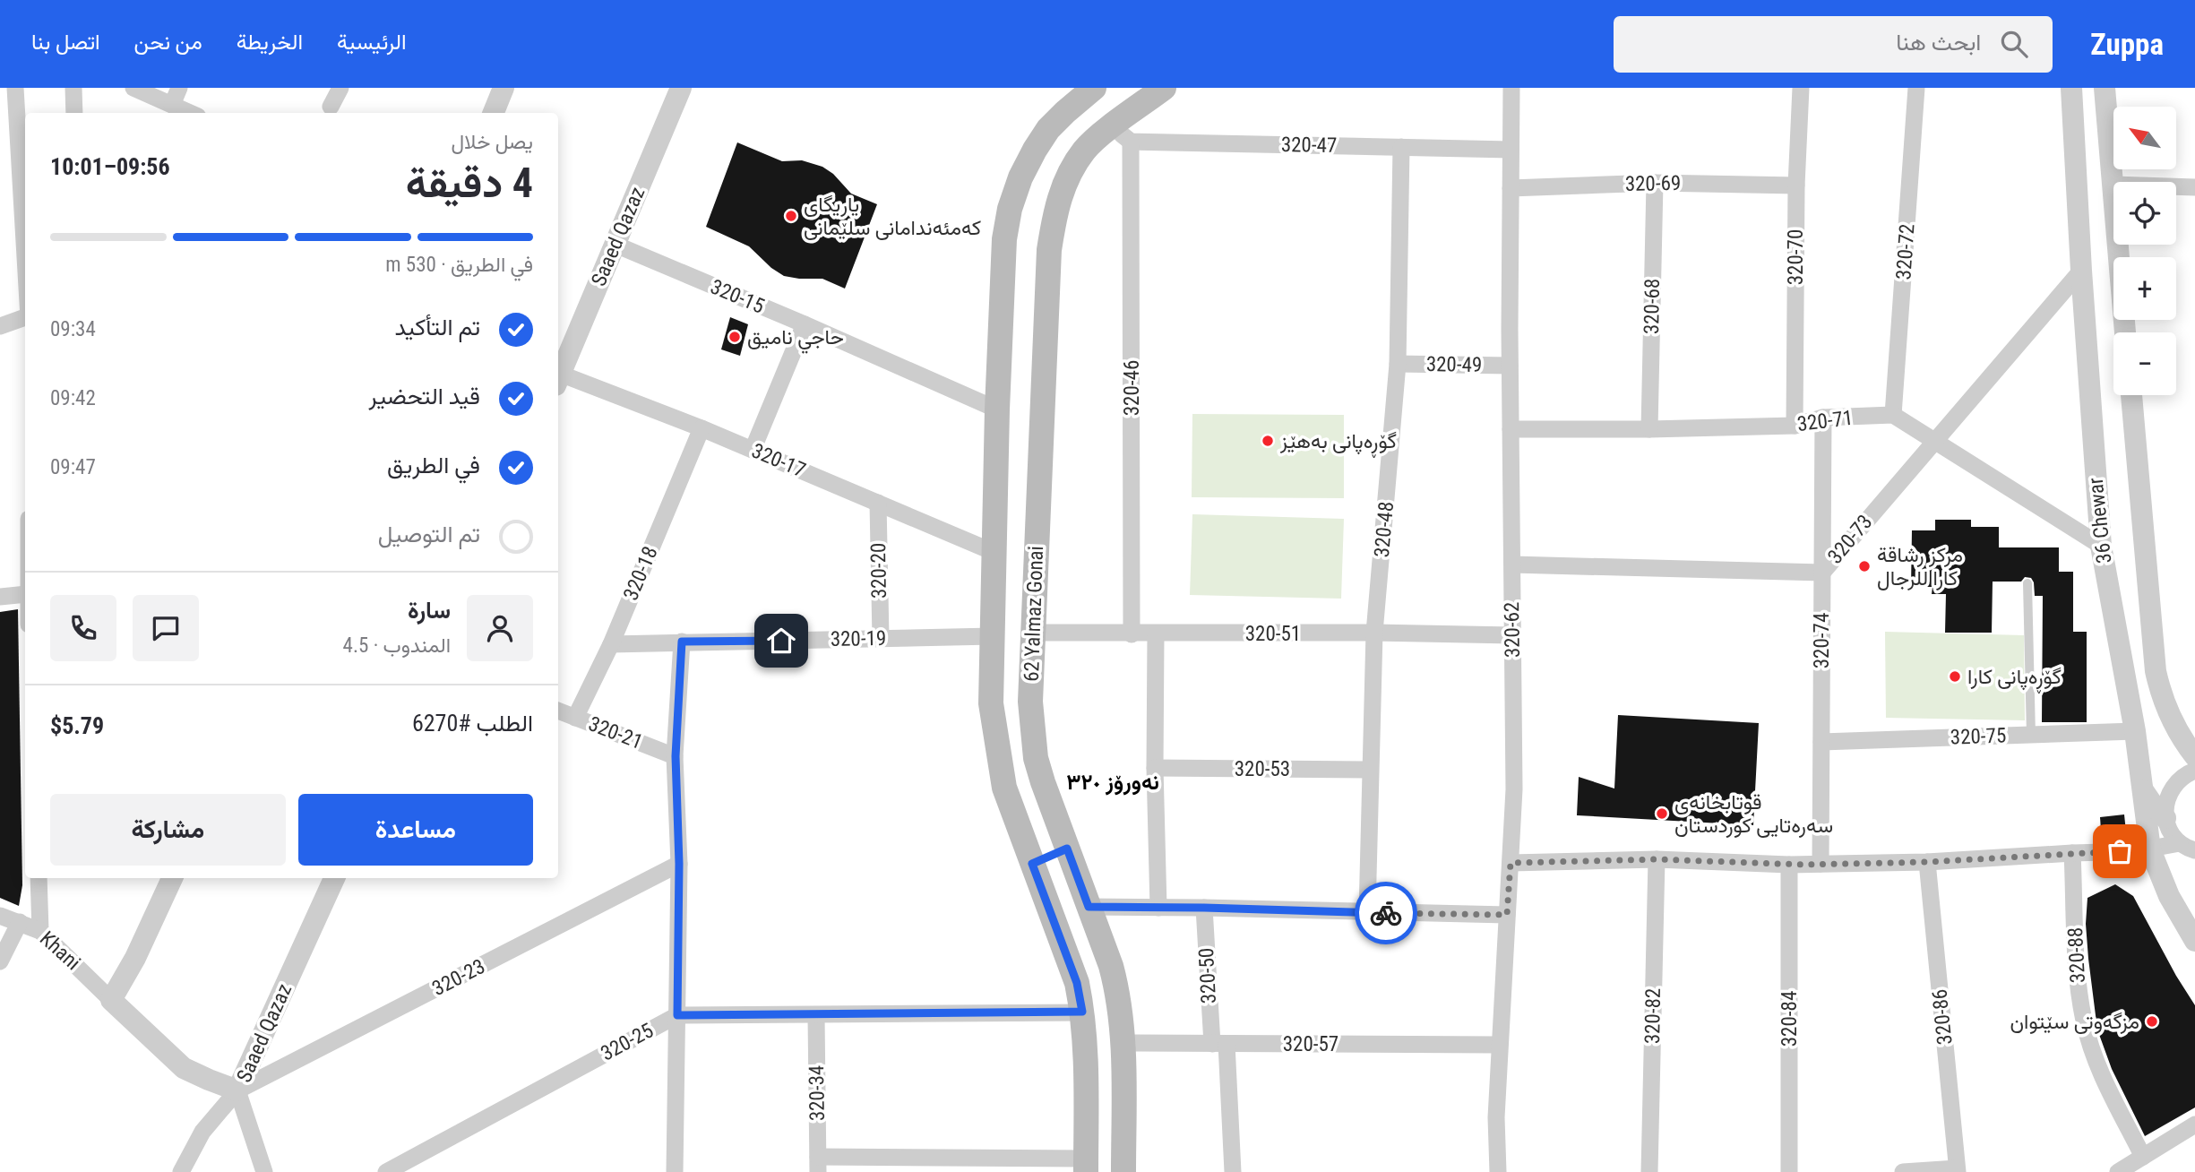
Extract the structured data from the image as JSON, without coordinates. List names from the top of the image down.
{
  "streets": {
    "main road": ["62 Yalmaz Gonai"],
    "street": [
      "320-47",
      "320-69",
      "Saaed Qazaz",
      "320-72",
      "320-70",
      "320-15",
      "320-68",
      "320-49",
      "320-46",
      "320-71",
      "320-17",
      "36 Chewar",
      "320-48",
      "320-73",
      "320-20",
      "320-18",
      "320-62",
      "320-51",
      "320-19",
      "320-74",
      "320-21",
      "320-75",
      "320-53",
      "Khani",
      "320-88",
      "320-50",
      "320-23",
      "320-82",
      "320-86",
      "320-84",
      "320-25",
      "320-57",
      "320-34"
    ]
  },
  "crossings": [
    ["320-47", "320-46"],
    ["320-47", "320-48"],
    ["320-47", "62 Yalmaz Gonai"],
    ["320-47", "320-62"],
    ["320-69", "320-70"],
    ["320-69", "320-68"],
    ["320-69", "320-62"],
    ["Saaed Qazaz", "320-15"],
    ["Saaed Qazaz", "Khani"],
    ["Saaed Qazaz", "320-23"],
    ["320-72", "320-71"],
    ["320-70", "320-71"],
    ["320-15", "62 Yalmaz Gonai"],
    ["320-68", "320-71"],
    ["320-49", "320-48"],
    ["320-49", "320-62"],
    ["320-46", "62 Yalmaz Gonai"],
    ["320-46", "320-51"],
    ["320-71", "320-62"],
    ["320-71", "320-74"],
    ["320-17", "320-20"],
    ["320-17", "320-18"],
    ["320-17", "62 Yalmaz Gonai"],
    ["36 Chewar", "320-73"],
    ["36 Chewar", "320-75"],
    ["320-48", "320-51"],
    ["320-48", "320-53"],
    ["320-73", "320-62"],
    ["320-73", "320-74"],
    ["320-20", "320-19"],
    ["320-18", "320-19"],
    ["320-18", "320-21"],
    ["62 Yalmaz Gonai", "320-51"],
    ["62 Yalmaz Gonai", "320-19"],
    ["62 Yalmaz Gonai", "320-25"],
    ["62 Yalmaz Gonai", "320-57"],
    ["320-62", "320-51"],
    ["320-62", "320-57"],
    ["320-74", "320-75"],
    ["320-50", "320-57"],
    ["320-25", "320-34"]
  ],
  "districts": ["نەورۆز ٣٢٠"],
  "places": [
    "یاریگای کەمئەندامانی سلێمانی",
    "حاجي ناميق",
    "گۆڕەپانی بەهێز",
    "مركز رشاقة كارا للرجال",
    "گۆڕەپانی کارا",
    "قوتابخانەی سەرەتایی کوردستان",
    "مزگەوتی سێتوان"
  ],
  "north": "top left",
  "page": {
    "header": "Zuppa",
    "search": "ابحث هنا",
    "nav": [
      "الرئيسية",
      "الخريطة",
      "من نحن",
      "اتصل بنا"
    ],
    "map_buttons": ["+", "−"],
    "heading": ["4 دقيقة", "يصل خلال", "09:56–10:01"],
    "panel": [
      "سارة",
      "المندوب · 4.5",
      "الطلب #6270",
      "$5.79"
    ],
    "bar": "في الطريق · 530 m",
    "list": [
      ["تم التأكيد", "09:34"],
      ["قيد التحضير", "09:42"],
      ["في الطريق", "09:47"],
      "تم التوصيل"
    ],
    "buttons": ["مساعدة", "مشاركة"]
  }
}
